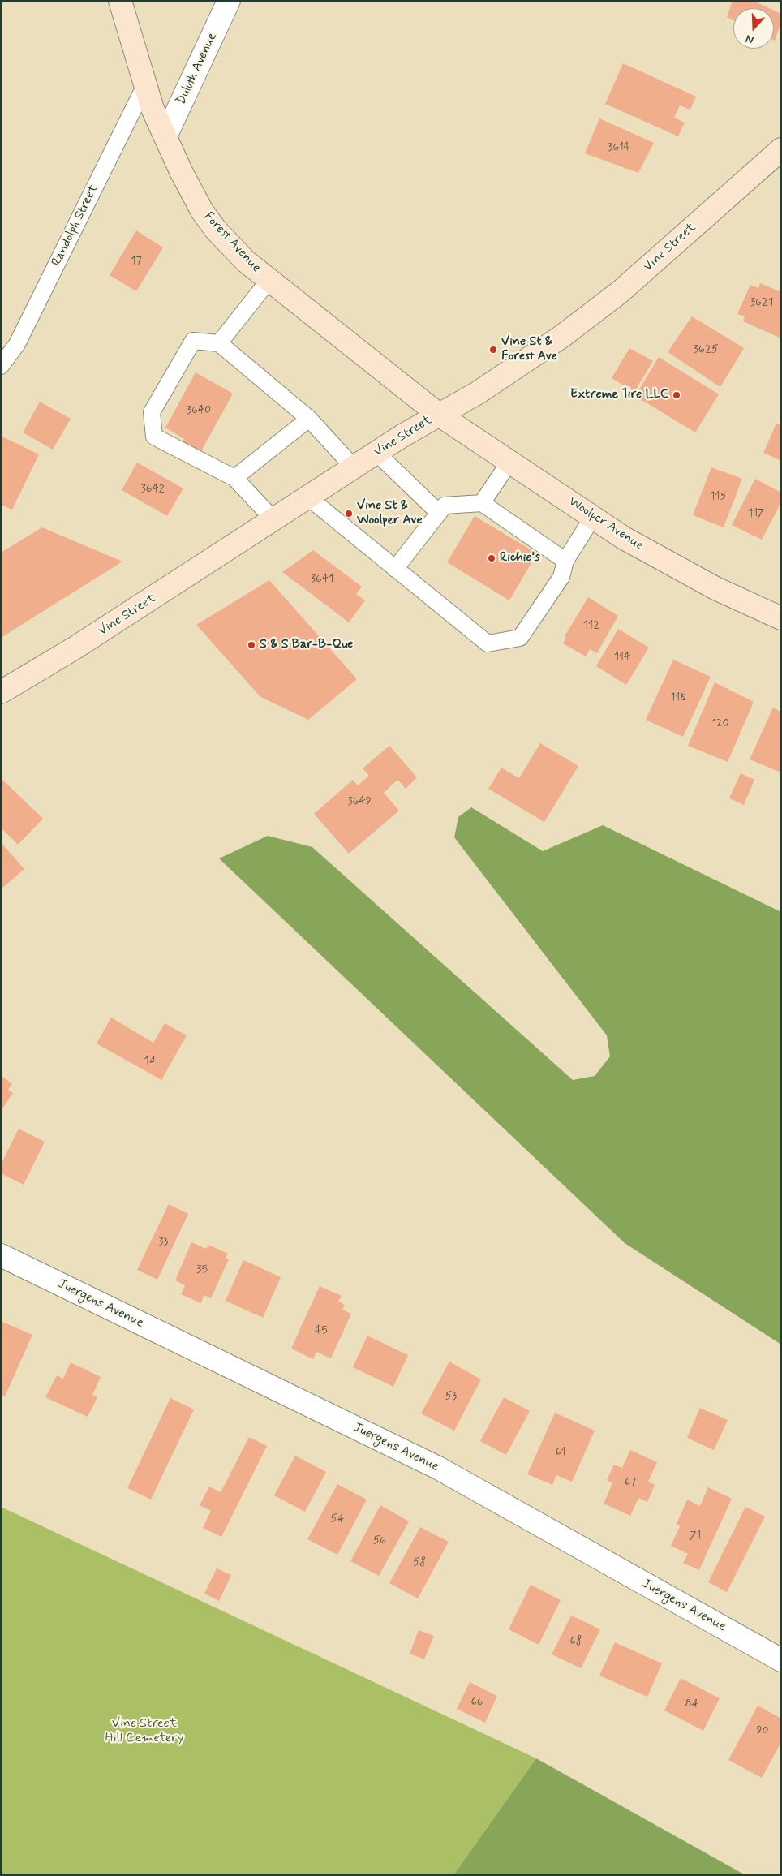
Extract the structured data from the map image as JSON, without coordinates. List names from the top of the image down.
{
  "streets": {
    "main road": ["Forest Avenue", "Vine Street", "Woolper Avenue"],
    "street": ["Duluth Avenue", "Juergens Avenue"],
    "lane": ["Randolph Street"]
  },
  "crossings": [
    ["Duluth Avenue", "Forest Avenue"],
    ["Randolph Street", "Forest Avenue"],
    ["Forest Avenue", "Vine Street"],
    ["Forest Avenue", "Woolper Avenue"],
    ["Vine Street", "Woolper Avenue"]
  ],
  "parks": ["Vine Street Hill Cemetery"],
  "places": [
    "Vine St & Forest Ave",
    "Extreme Tire LLC",
    "Vine St & Woolper Ave",
    "Richie’s",
    "S & S Bar-B-Que"
  ],
  "house_numbers": [
    "3614",
    "17",
    "3621",
    "3625",
    "3640",
    "3642",
    "115",
    "117",
    "3641",
    "112",
    "114",
    "118",
    "120",
    "3649",
    "14",
    "33",
    "35",
    "45",
    "53",
    "61",
    "67",
    "54",
    "71",
    "56",
    "58",
    "68",
    "66",
    "84",
    "90"
  ],
  "north": "bottom"
}
